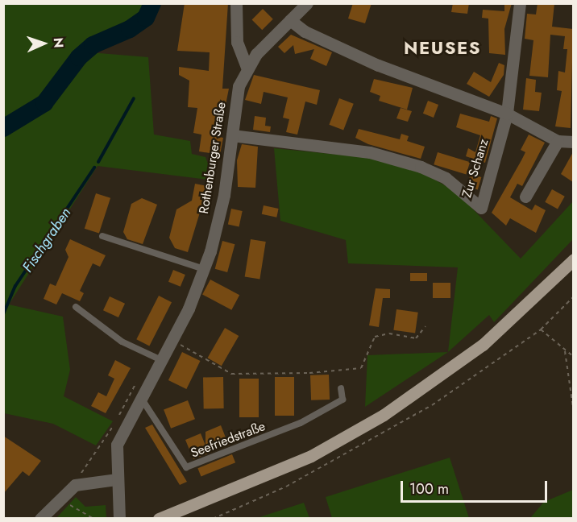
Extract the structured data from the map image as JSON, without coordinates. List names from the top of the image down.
{
  "streets": {
    "street": ["Rothenburger Straße", "Zur Schanz"],
    "lane": ["Seefriedstraße"]
  },
  "crossings": [
    ["Rothenburger Straße", "Zur Schanz"],
    ["Rothenburger Straße", "Seefriedstraße"]
  ],
  "districts": ["NEUSES"],
  "water": ["Fischgraben"],
  "scale_bar": "100 m",
  "north": "right"
}
